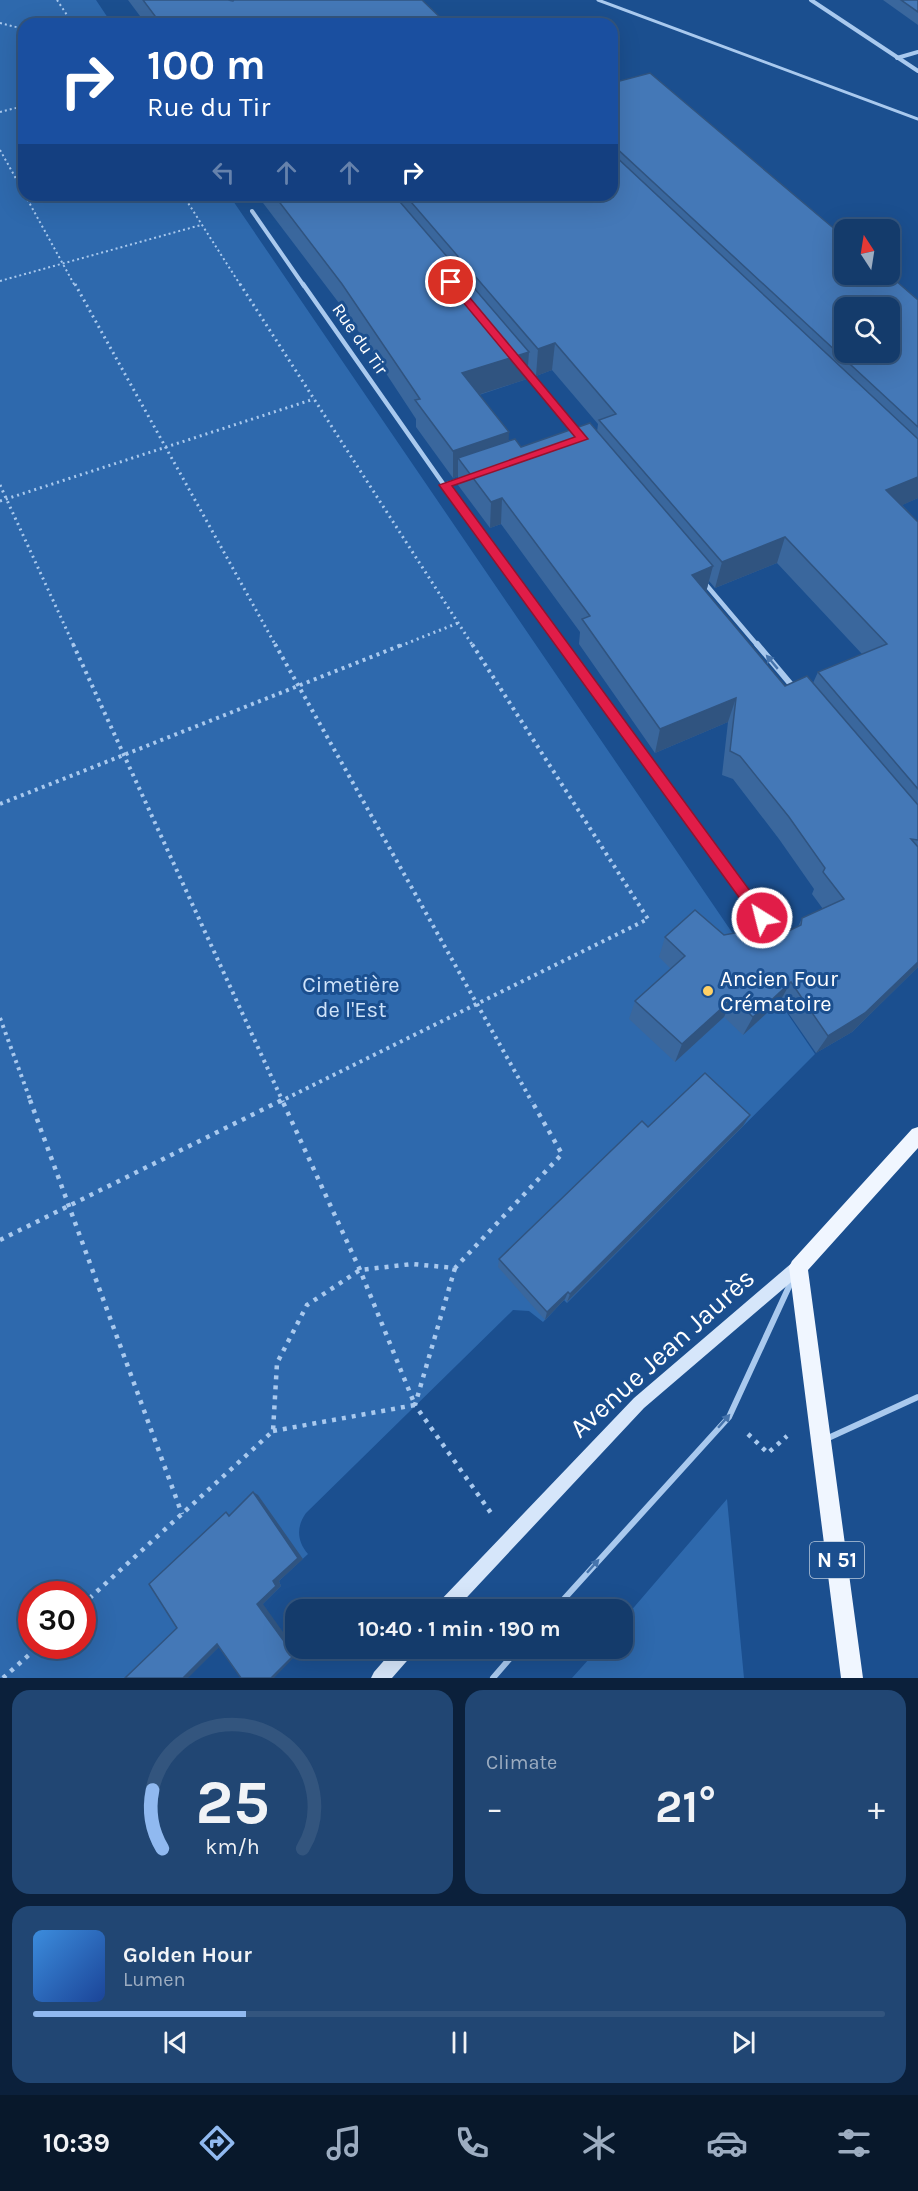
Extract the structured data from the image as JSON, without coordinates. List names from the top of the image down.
{
  "streets": {
    "main road": ["Avenue Jean Jaurès", "N 51"],
    "street": ["Rue du Tir"]
  },
  "crossings": [
    ["Avenue Jean Jaurès", "N 51"]
  ],
  "parks": ["Cimetière de l'Est"],
  "places": ["Ancien Four Crématoire"],
  "north": "top",
  "page": {
    "turn": ["100 m", "Rue du Tir"],
    "limit": "30",
    "trip": "10:40 · 1 min · 190 m",
    "tile": "Climate",
    "heat": ["−", "21°", "+"],
    "song": ["Golden Hour", "Lumen"],
    "tabs": "10:39",
    "gauge": ["25", "km/h"]
  }
}
